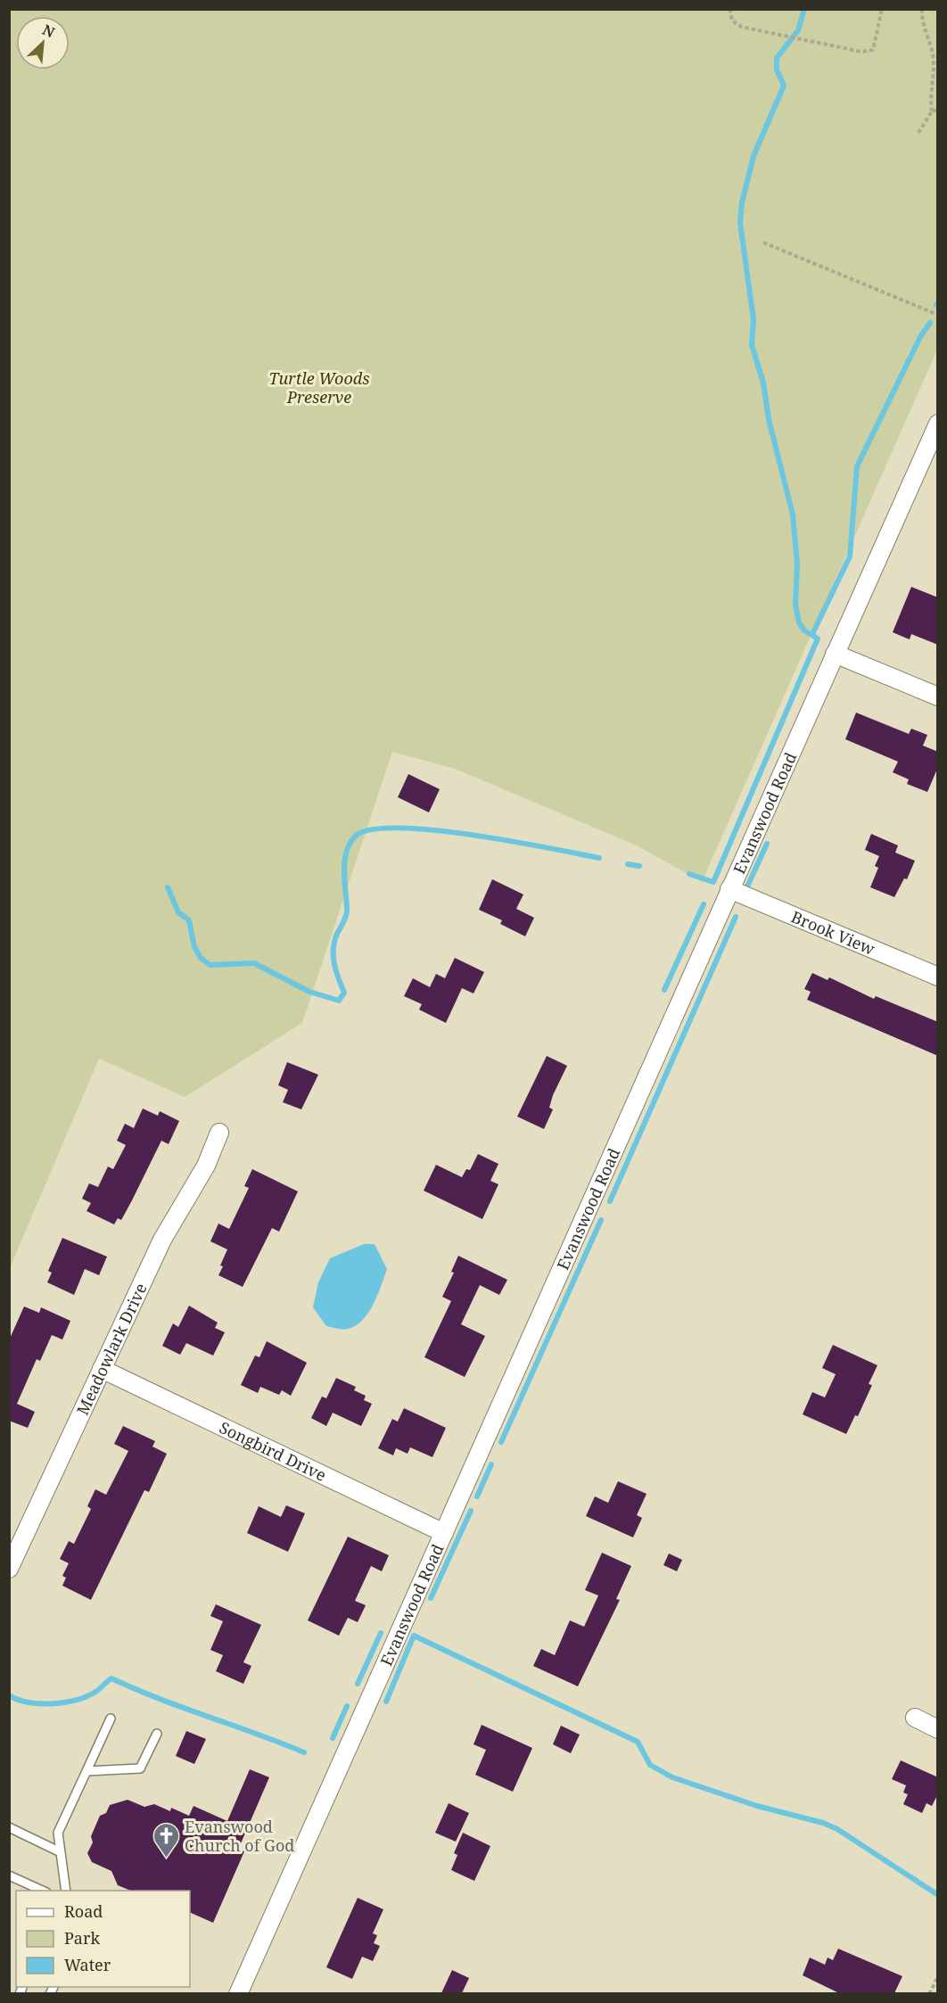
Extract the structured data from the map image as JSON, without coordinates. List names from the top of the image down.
{
  "streets": {
    "street": [
      "Evanswood Road",
      "Brook View",
      "Meadowlark Drive",
      "Songbird Drive"
    ]
  },
  "crossings": [
    ["Evanswood Road", "Brook View"],
    ["Evanswood Road", "Songbird Drive"],
    ["Meadowlark Drive", "Songbird Drive"]
  ],
  "parks": ["Turtle Woods Preserve"],
  "places": {
    "church": ["Evanswood Church of God"]
  },
  "legend": ["Road", "Park", "Water"],
  "north": "top right"
}
